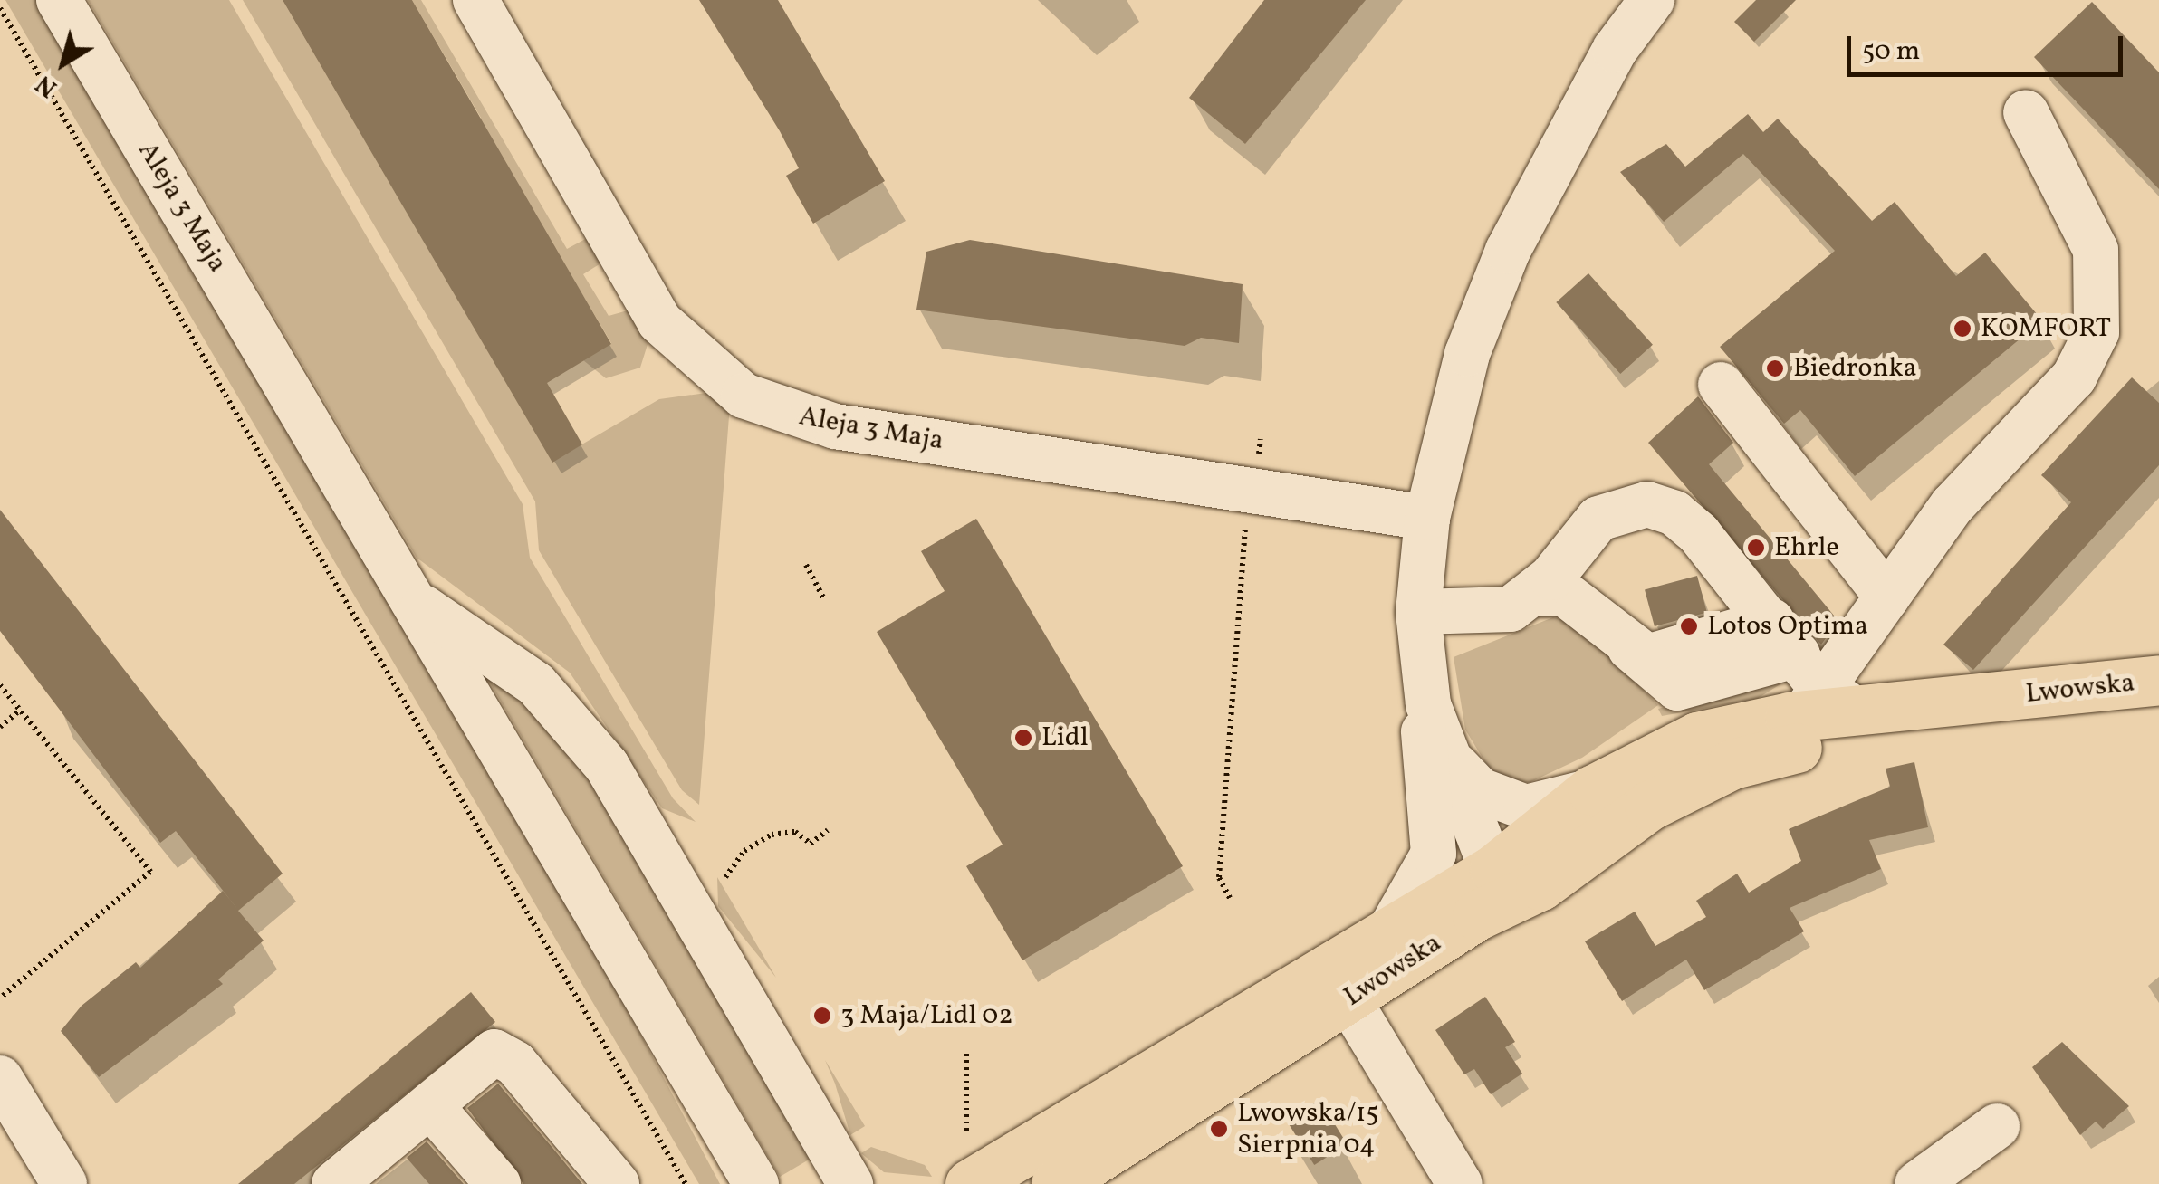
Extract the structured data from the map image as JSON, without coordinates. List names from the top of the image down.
{
  "streets": {
    "main road": ["Lwowska"],
    "street": ["Aleja 3 Maja"]
  },
  "places": [
    "KOMFORT",
    "Biedronka",
    "Ehrle",
    "Lotos Optima",
    "Lidl",
    "3 Maja/Lidl 02",
    "Lwowska/15 Sierpnia 04"
  ],
  "scale_bar": "50 m",
  "north": "bottom left"
}
